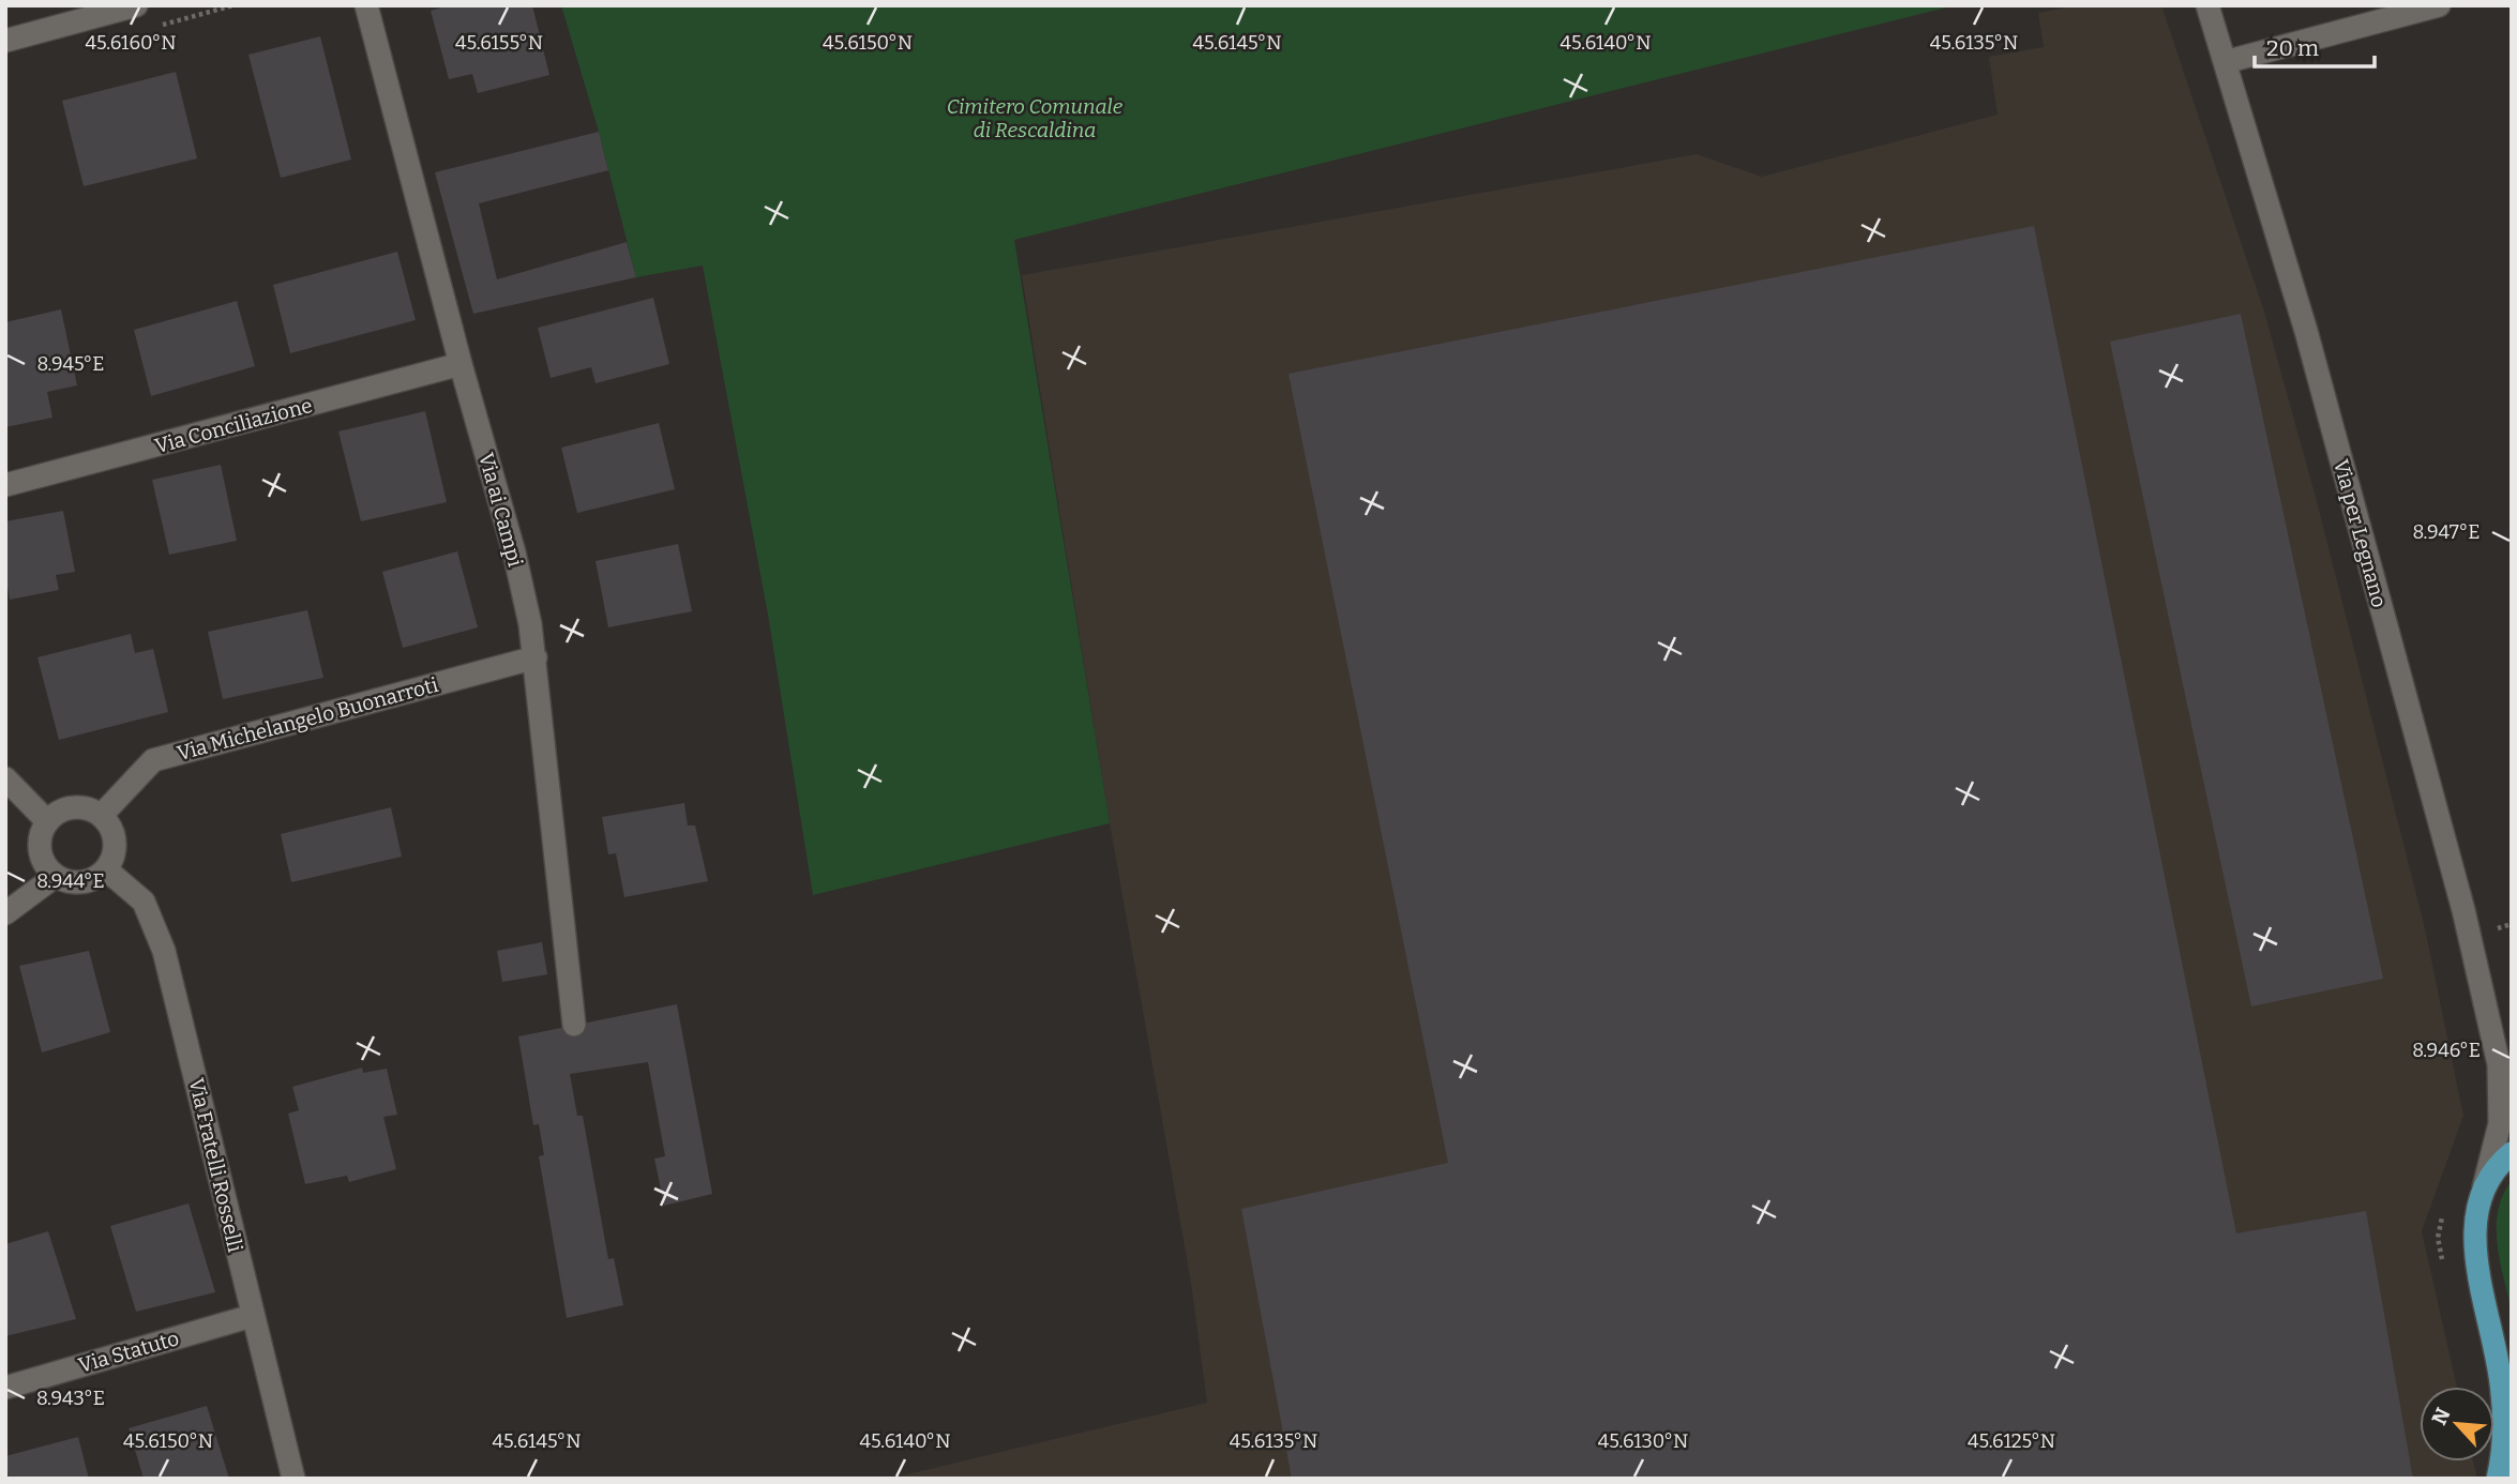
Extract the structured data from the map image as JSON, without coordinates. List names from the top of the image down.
{
  "streets": {
    "street": [
      "Via Conciliazione",
      "Via ai Campi",
      "Via per Legnano",
      "Via Michelangelo Buonarroti",
      "Via Fratelli Rosselli",
      "Via Statuto"
    ]
  },
  "crossings": [
    ["Via Conciliazione", "Via ai Campi"],
    ["Via ai Campi", "Via Michelangelo Buonarroti"],
    ["Via Michelangelo Buonarroti", "Via Fratelli Rosselli"],
    ["Via Fratelli Rosselli", "Via Statuto"]
  ],
  "parks": ["Cimitero Comunale di Rescaldina"],
  "scale_bar": "20 m",
  "north": "top left",
  "coordinates": [
    "45.6160°N",
    "45.6155°N",
    "45.6150°N",
    "45.6145°N",
    "45.6140°N",
    "45.6135°N",
    "8.945°E",
    "8.947°E",
    "8.944°E",
    "8.946°E",
    "8.943°E",
    "45.6130°N",
    "45.6125°N"
  ]
}
